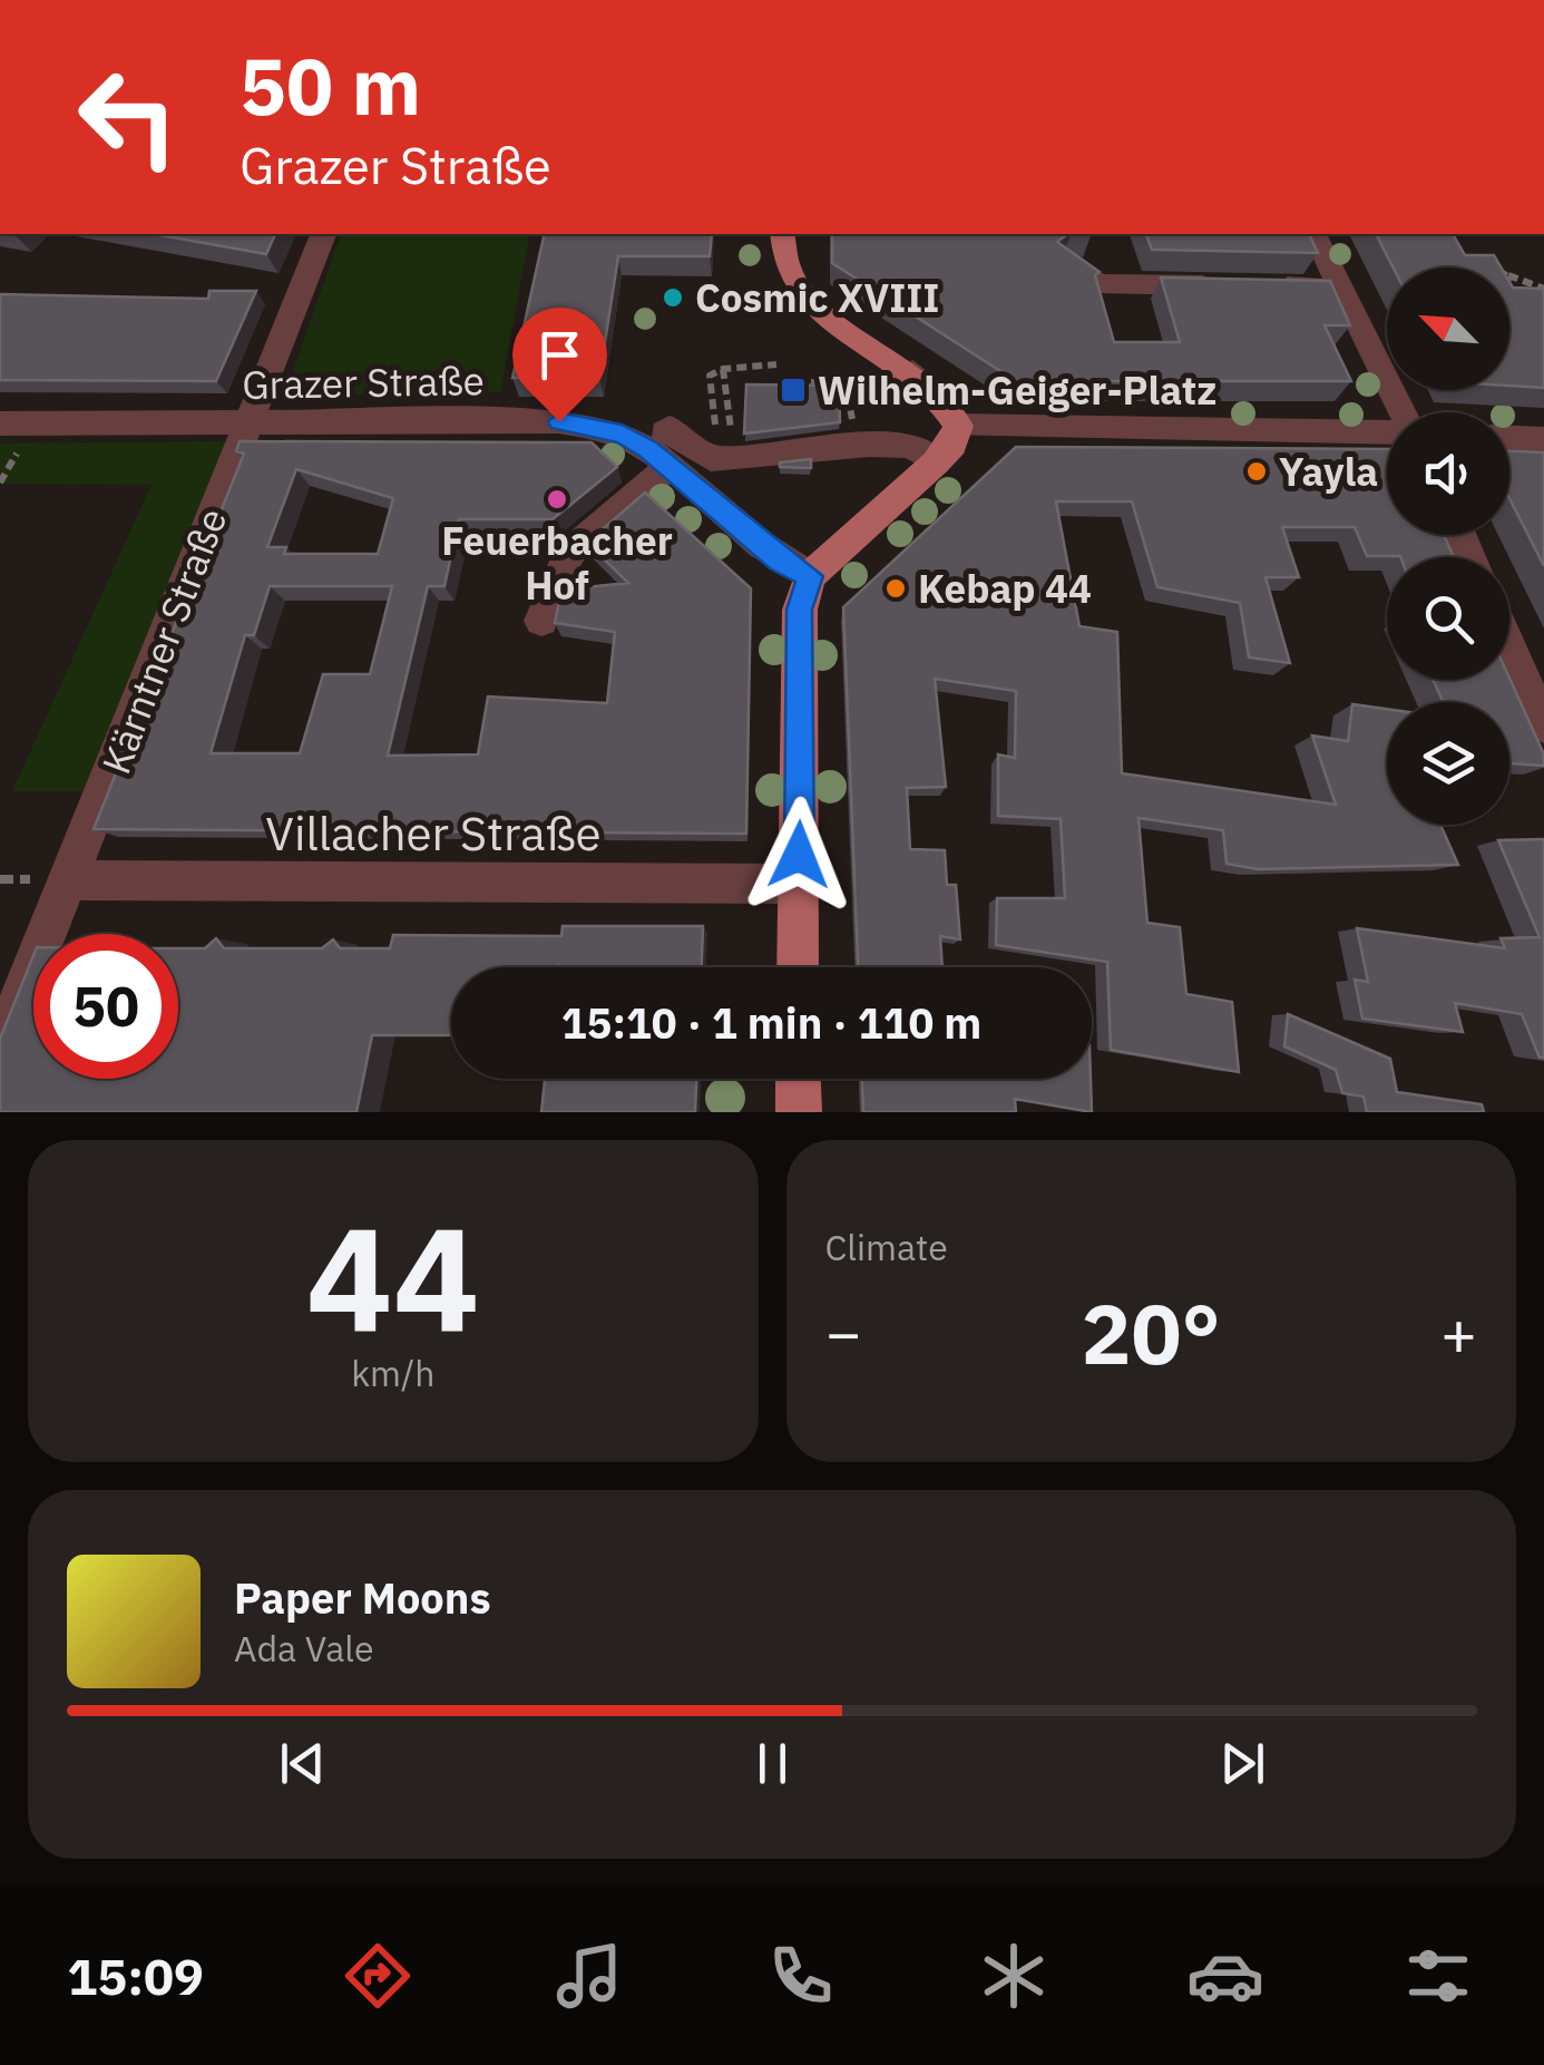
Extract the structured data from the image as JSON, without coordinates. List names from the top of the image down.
{
  "streets": {
    "street": ["Grazer Straße", "Kärntner Straße", "Villacher Straße"]
  },
  "crossings": [
    ["Grazer Straße", "Kärntner Straße"],
    ["Kärntner Straße", "Villacher Straße"]
  ],
  "places": {
    "other": [
      "Cosmic XVIII",
      "Yayla",
      "Feuerbacher Hof",
      "Kebap 44"
    ],
    "transit": ["Wilhelm-Geiger-Platz"]
  },
  "north": "top left",
  "page": {
    "turn": ["50 m", "Grazer Straße"],
    "limit": "50",
    "trip": "15:10 · 1 min · 110 m",
    "tile": [
      ["44", "km/h"],
      "Climate"
    ],
    "heat": ["−", "20°", "+"],
    "song": ["Paper Moons", "Ada Vale"],
    "tabs": "15:09"
  }
}
